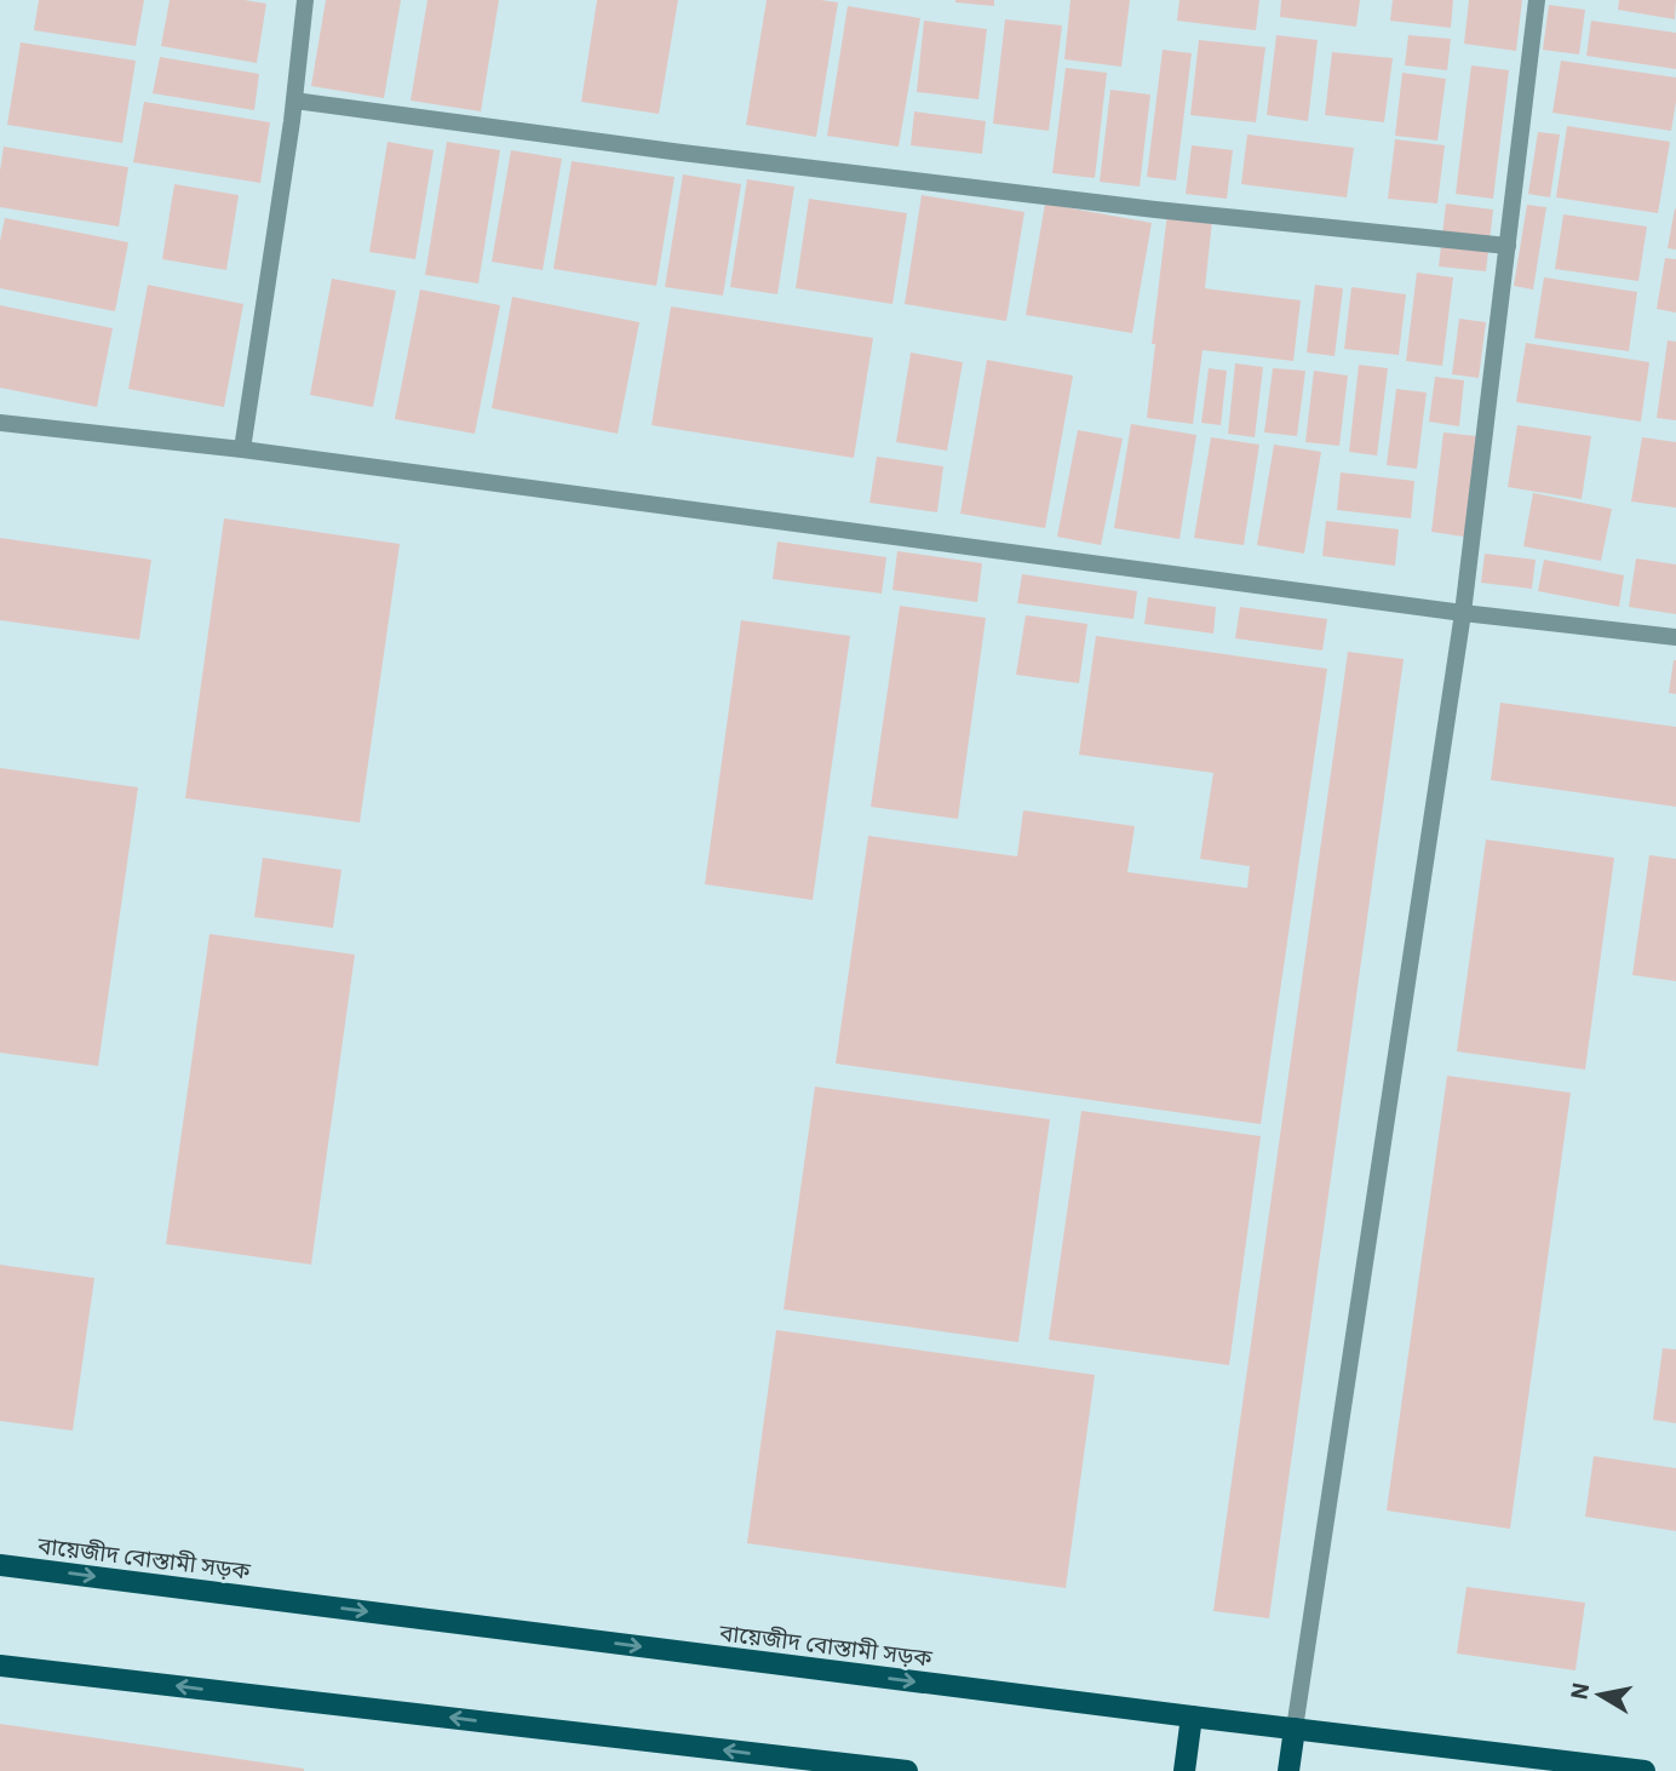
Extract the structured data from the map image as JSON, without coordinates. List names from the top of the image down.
{
  "streets": {
    "main road": ["বায়েজীদ বোস্তামী সড়ক"]
  },
  "north": "left"
}
